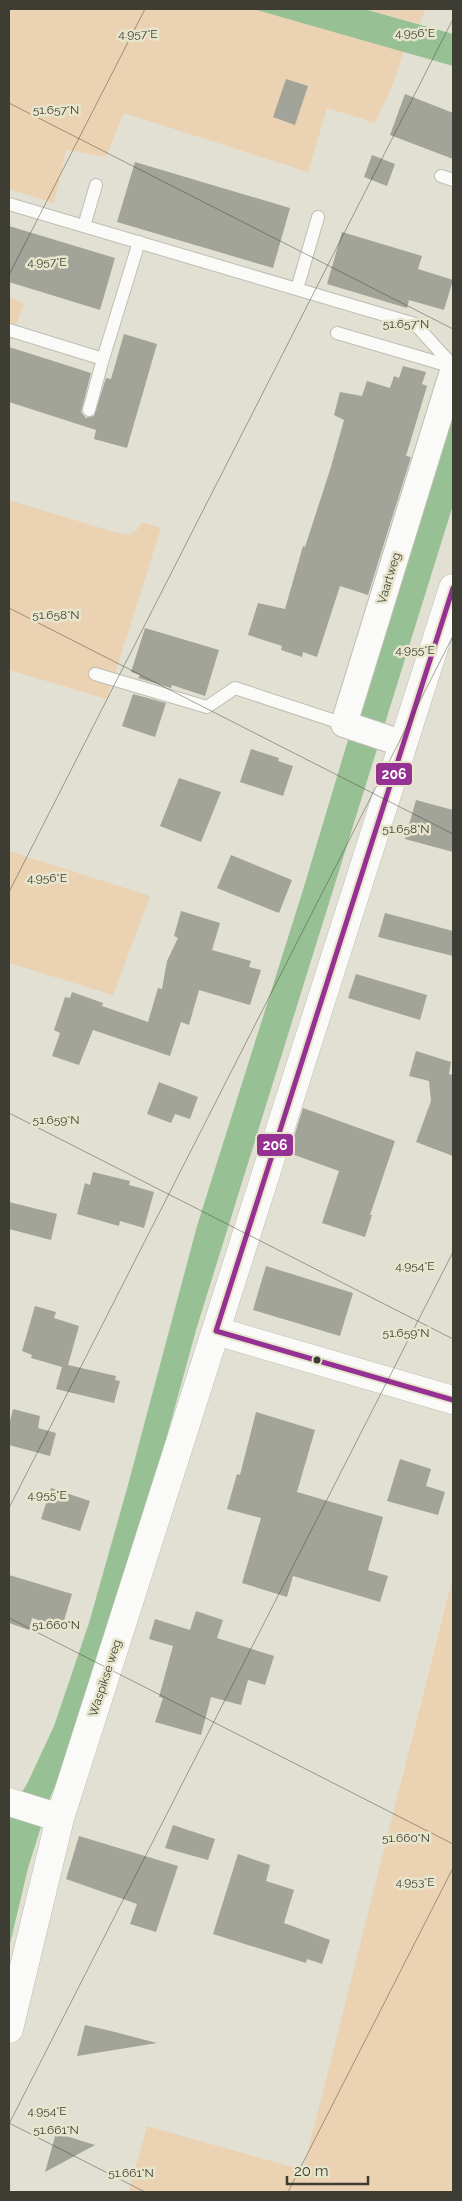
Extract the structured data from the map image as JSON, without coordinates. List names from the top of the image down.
{
  "streets": {
    "street": ["Vaartweg", "Waspikse weg"]
  },
  "lines": ["transit line 206"],
  "scale_bar": "20 m",
  "coordinates": [
    "4.956°E",
    "4.957°E",
    "51.657°N",
    "51.658°N",
    "4.955°E",
    "51.659°N",
    "4.954°E",
    "51.660°N",
    "4.953°E",
    "51.661°N"
  ]
}
